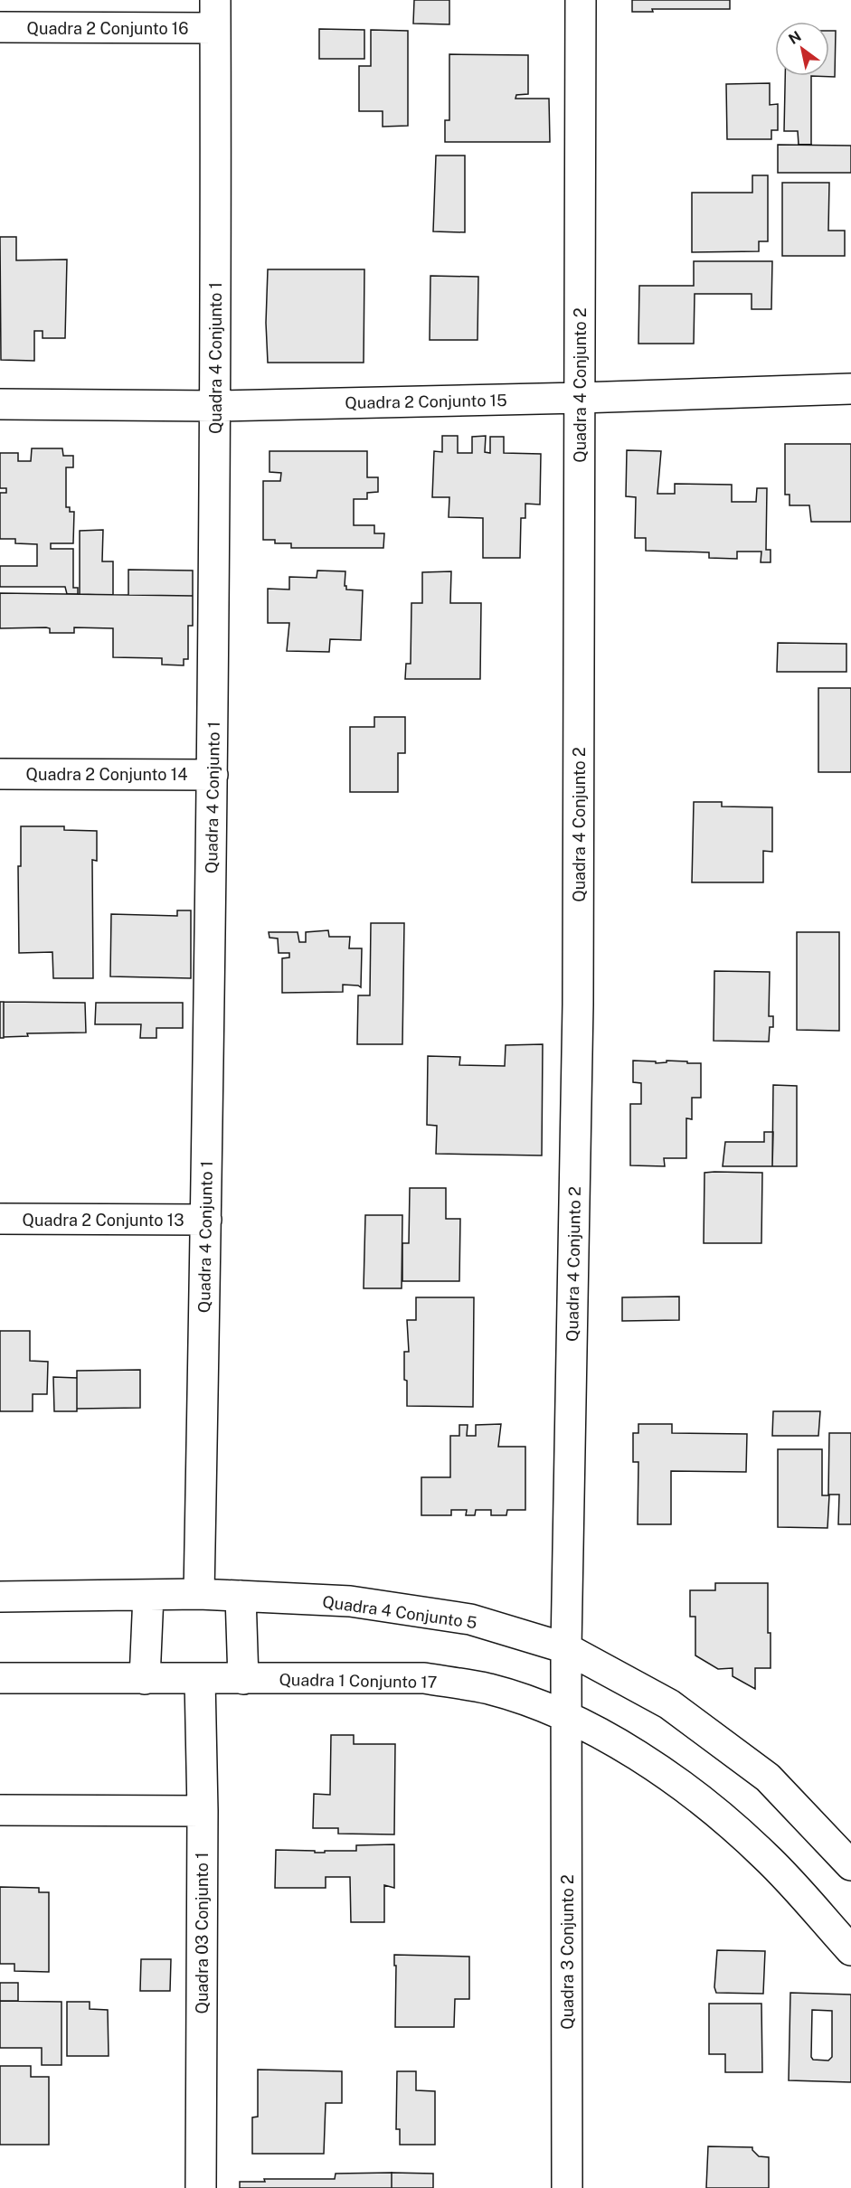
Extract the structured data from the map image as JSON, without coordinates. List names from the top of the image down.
{
  "streets": {
    "street": [
      "Quadra 2 Conjunto 16",
      "Quadra 4 Conjunto 1",
      "Quadra 4 Conjunto 2",
      "Quadra 2 Conjunto 15",
      "Quadra 2 Conjunto 14",
      "Quadra 2 Conjunto 13",
      "Quadra 4 Conjunto 5",
      "Quadra 1 Conjunto 17",
      "Quadra 03 Conjunto 1",
      "Quadra 3 Conjunto 2"
    ]
  },
  "crossings": [
    ["Quadra 2 Conjunto 16", "Quadra 4 Conjunto 1"],
    ["Quadra 4 Conjunto 1", "Quadra 2 Conjunto 15"],
    ["Quadra 4 Conjunto 1", "Quadra 2 Conjunto 14"],
    ["Quadra 4 Conjunto 1", "Quadra 2 Conjunto 13"],
    ["Quadra 4 Conjunto 1", "Quadra 4 Conjunto 5"],
    ["Quadra 4 Conjunto 2", "Quadra 2 Conjunto 15"],
    ["Quadra 4 Conjunto 2", "Quadra 4 Conjunto 5"],
    ["Quadra 4 Conjunto 2", "Quadra 1 Conjunto 17"],
    ["Quadra 4 Conjunto 2", "Quadra 3 Conjunto 2"],
    ["Quadra 1 Conjunto 17", "Quadra 03 Conjunto 1"],
    ["Quadra 1 Conjunto 17", "Quadra 3 Conjunto 2"]
  ],
  "north": "top left"
}
